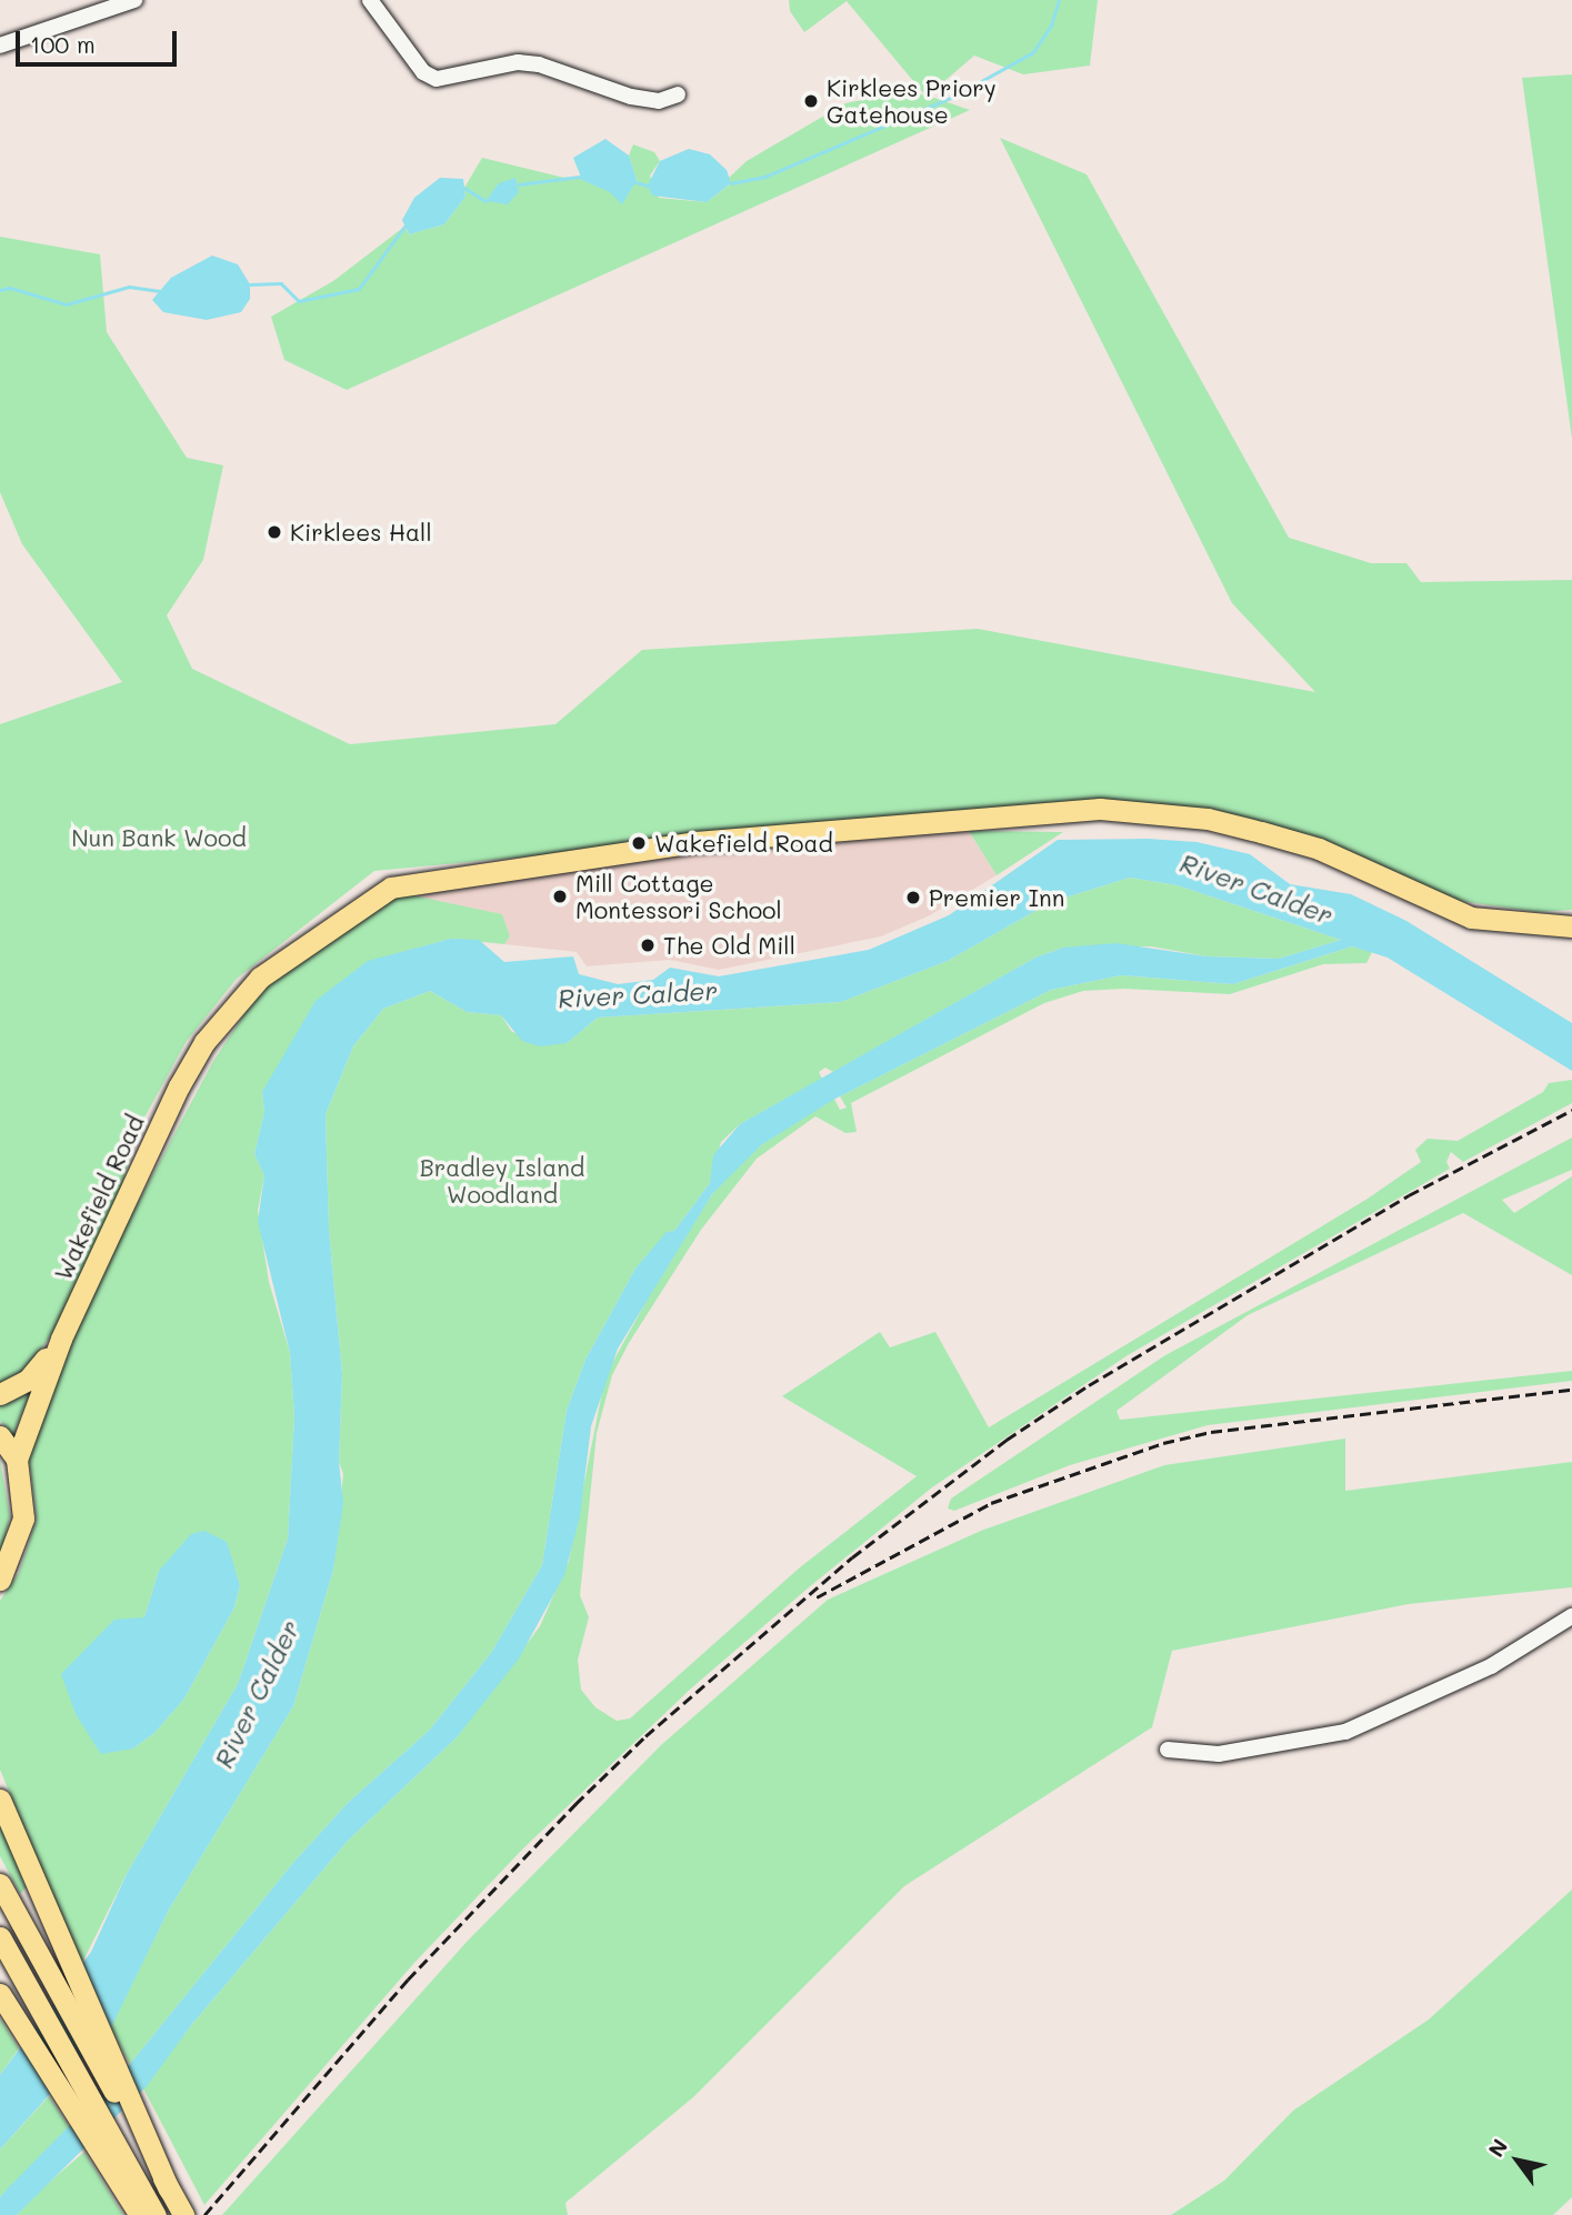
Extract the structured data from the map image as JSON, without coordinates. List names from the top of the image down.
{
  "streets": {
    "highway": ["Wakefield Road"]
  },
  "water": ["River Calder"],
  "parks": ["Nun Bank Wood", "Bradley Island Woodland"],
  "places": [
    "Kirklees Priory Gatehouse",
    "Kirklees Hall",
    "Wakefield Road",
    "Mill Cottage Montessori School",
    "Premier Inn",
    "The Old Mill"
  ],
  "scale_bar": "100 m",
  "north": "top left"
}
